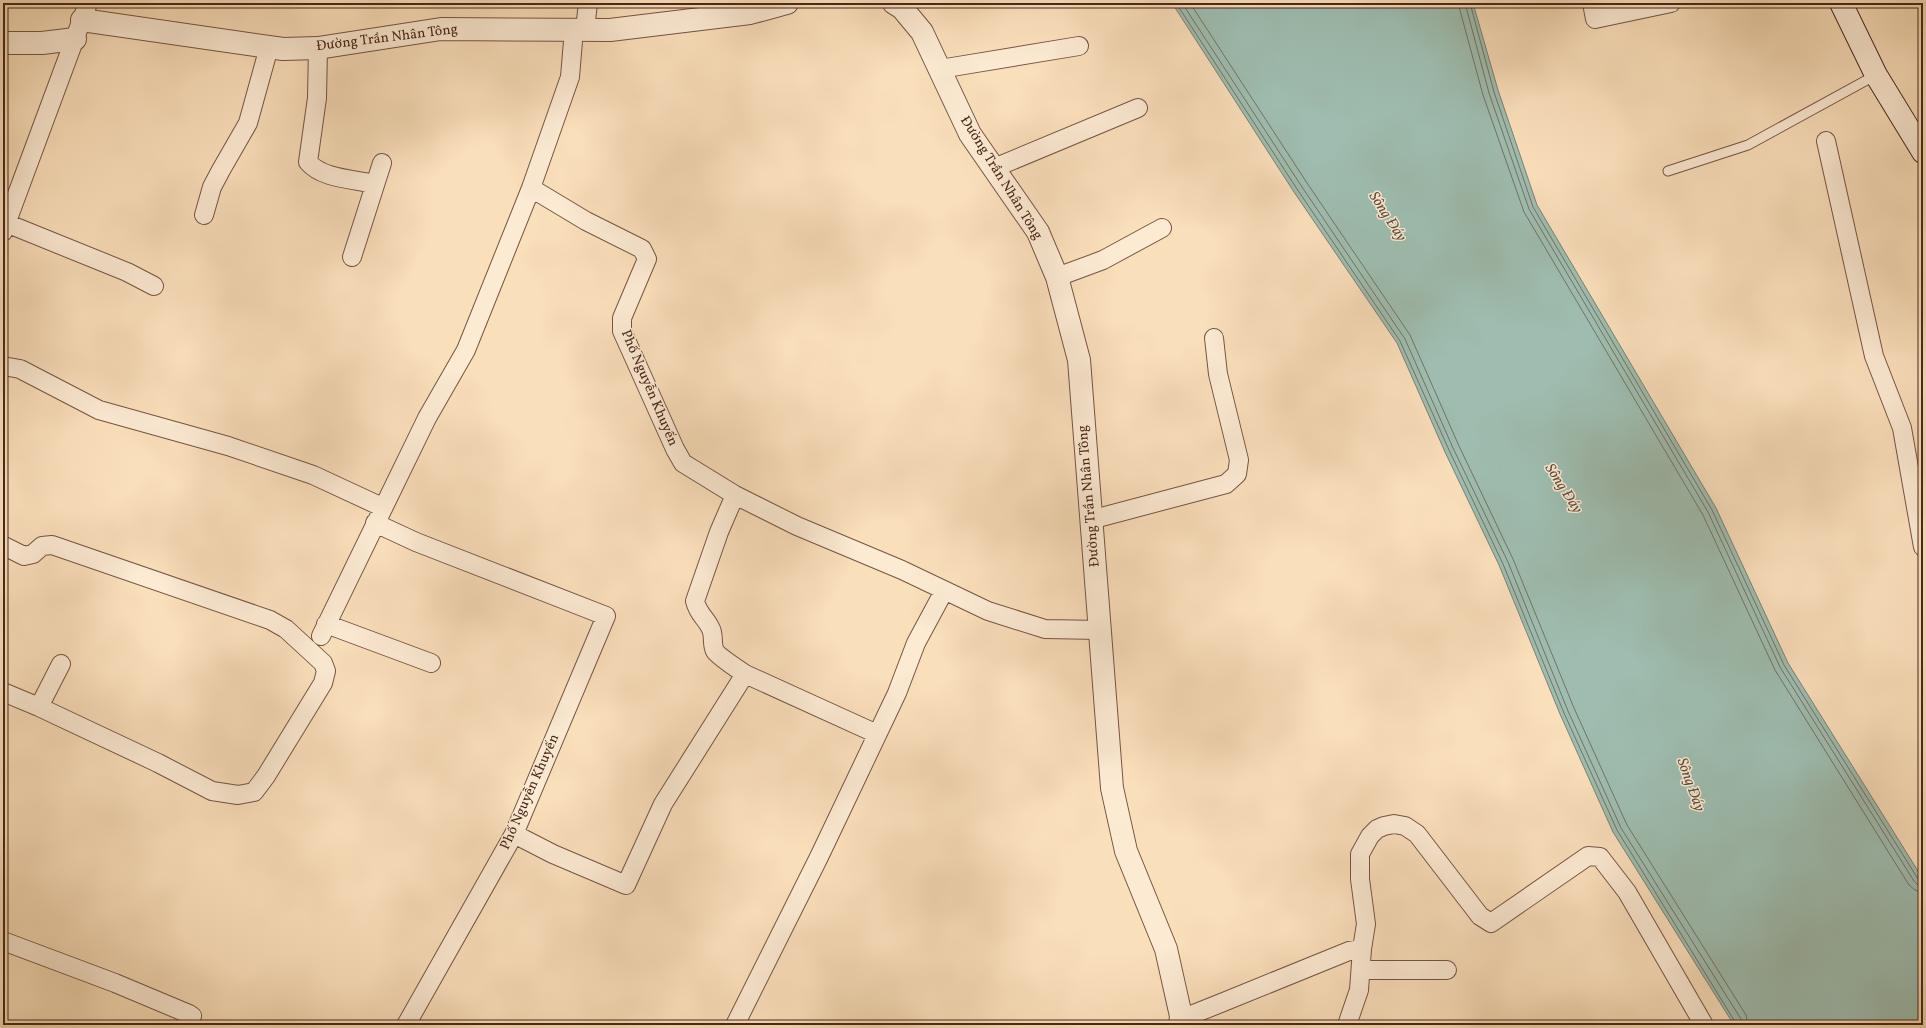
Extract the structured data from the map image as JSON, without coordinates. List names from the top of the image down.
{
  "streets": {
    "street": ["Đường Trần Nhân Tông", "Phố Nguyễn Khuyến"]
  },
  "water": ["Sông Đáy"]
}
